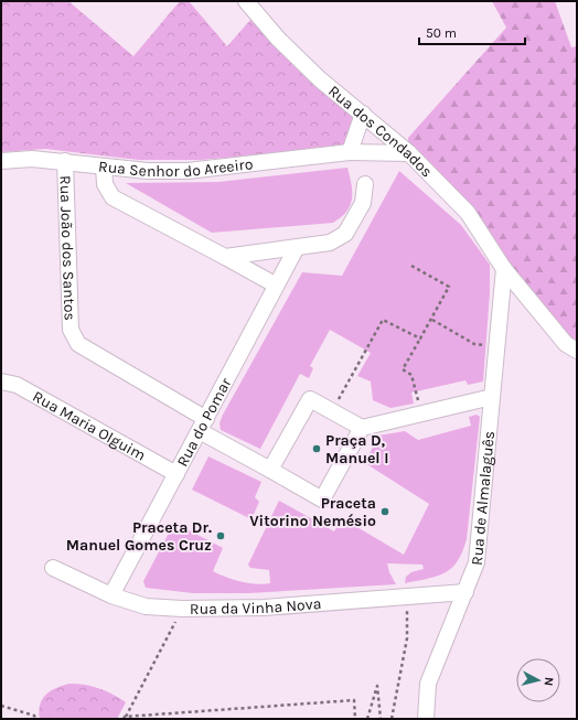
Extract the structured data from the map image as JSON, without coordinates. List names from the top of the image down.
{
  "streets": {
    "street": [
      "Rua dos Condados",
      "Rua Senhor do Areeiro",
      "Rua João dos Santos",
      "Rua do Pomar",
      "Rua Maria Olguim",
      "Rua de Almalaguês",
      "Rua da Vinha Nova"
    ]
  },
  "crossings": [
    ["Rua dos Condados", "Rua Senhor do Areeiro"],
    ["Rua dos Condados", "Rua de Almalaguês"],
    ["Rua Senhor do Areeiro", "Rua João dos Santos"],
    ["Rua João dos Santos", "Rua do Pomar"],
    ["Rua do Pomar", "Rua Maria Olguim"],
    ["Rua do Pomar", "Rua da Vinha Nova"],
    ["Rua de Almalaguês", "Rua da Vinha Nova"]
  ],
  "places": ["Praça D, Manuel I", "Praceta Vitorino Nemésio", "Praceta Dr. Manuel Gomes Cruz"],
  "scale_bar": "50 m",
  "north": "right"
}
